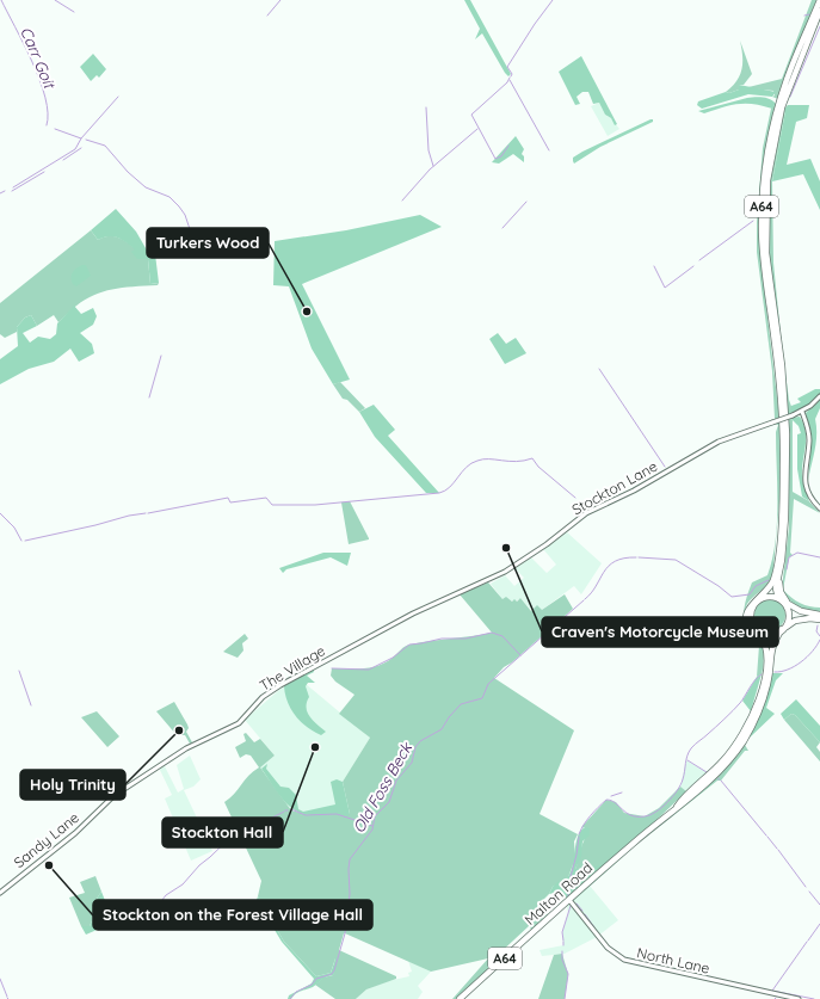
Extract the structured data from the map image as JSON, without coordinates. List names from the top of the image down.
{
  "streets": {
    "highway": ["A64", "Malton Road"],
    "street": [
      "Stockton Lane",
      "The Village",
      "Sandy Lane",
      "North Lane"
    ]
  },
  "crossings": [
    ["A64", "Malton Road"],
    ["Stockton Lane", "The Village"],
    ["The Village", "Sandy Lane"],
    ["Malton Road", "North Lane"]
  ],
  "water": ["Carr Goit", "Old Foss Beck"],
  "places": [
    "Turkers Wood",
    "Craven's Motorcycle Museum",
    "Holy Trinity",
    "Stockton Hall",
    "Stockton on the Forest Village Hall"
  ]
}
